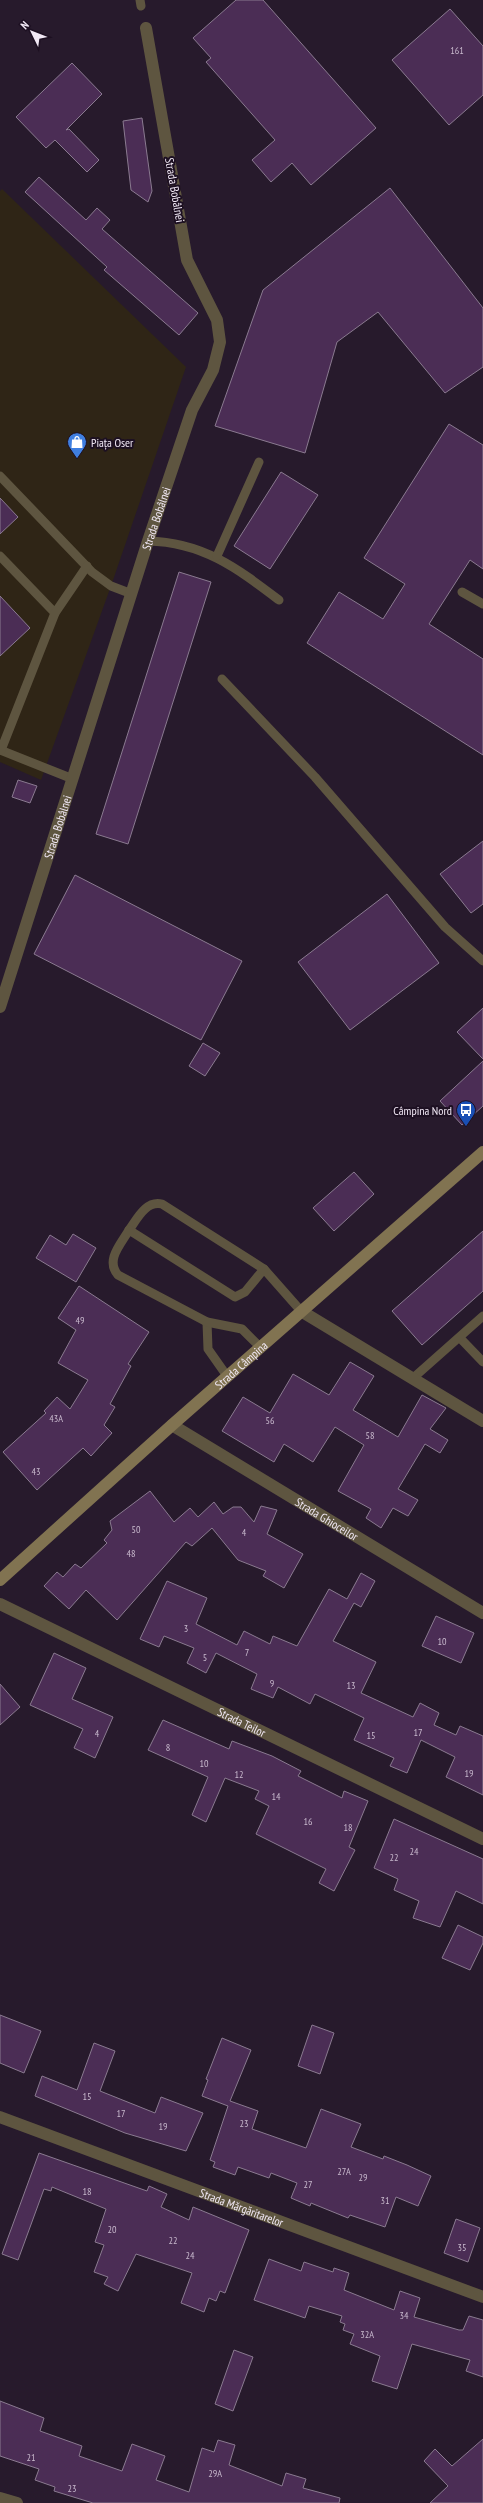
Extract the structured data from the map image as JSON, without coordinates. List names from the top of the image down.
{
  "streets": {
    "main road": ["Strada Câmpina"],
    "street": [
      "Strada Bobâlnei",
      "Strada Ghioceilor",
      "Strada Teilor",
      "Strada Mărgăritarelor"
    ]
  },
  "crossings": [
    ["Strada Câmpina", "Strada Ghioceilor"]
  ],
  "places": {
    "shop": ["Piața Oser"],
    "bus stop": ["Câmpina Nord"]
  },
  "house_numbers": [
    "161",
    "49",
    "43A",
    "56",
    "58",
    "43",
    "50",
    "4",
    "48",
    "3",
    "10",
    "7",
    "5",
    "9",
    "13",
    "17",
    "4",
    "15",
    "8",
    "10",
    "19",
    "12",
    "14",
    "16",
    "18",
    "24",
    "22",
    "15",
    "17",
    "23",
    "19",
    "27A",
    "29",
    "27",
    "18",
    "31",
    "20",
    "22",
    "35",
    "24",
    "34",
    "32A",
    "21",
    "29A",
    "23"
  ],
  "north": "top left"
}
